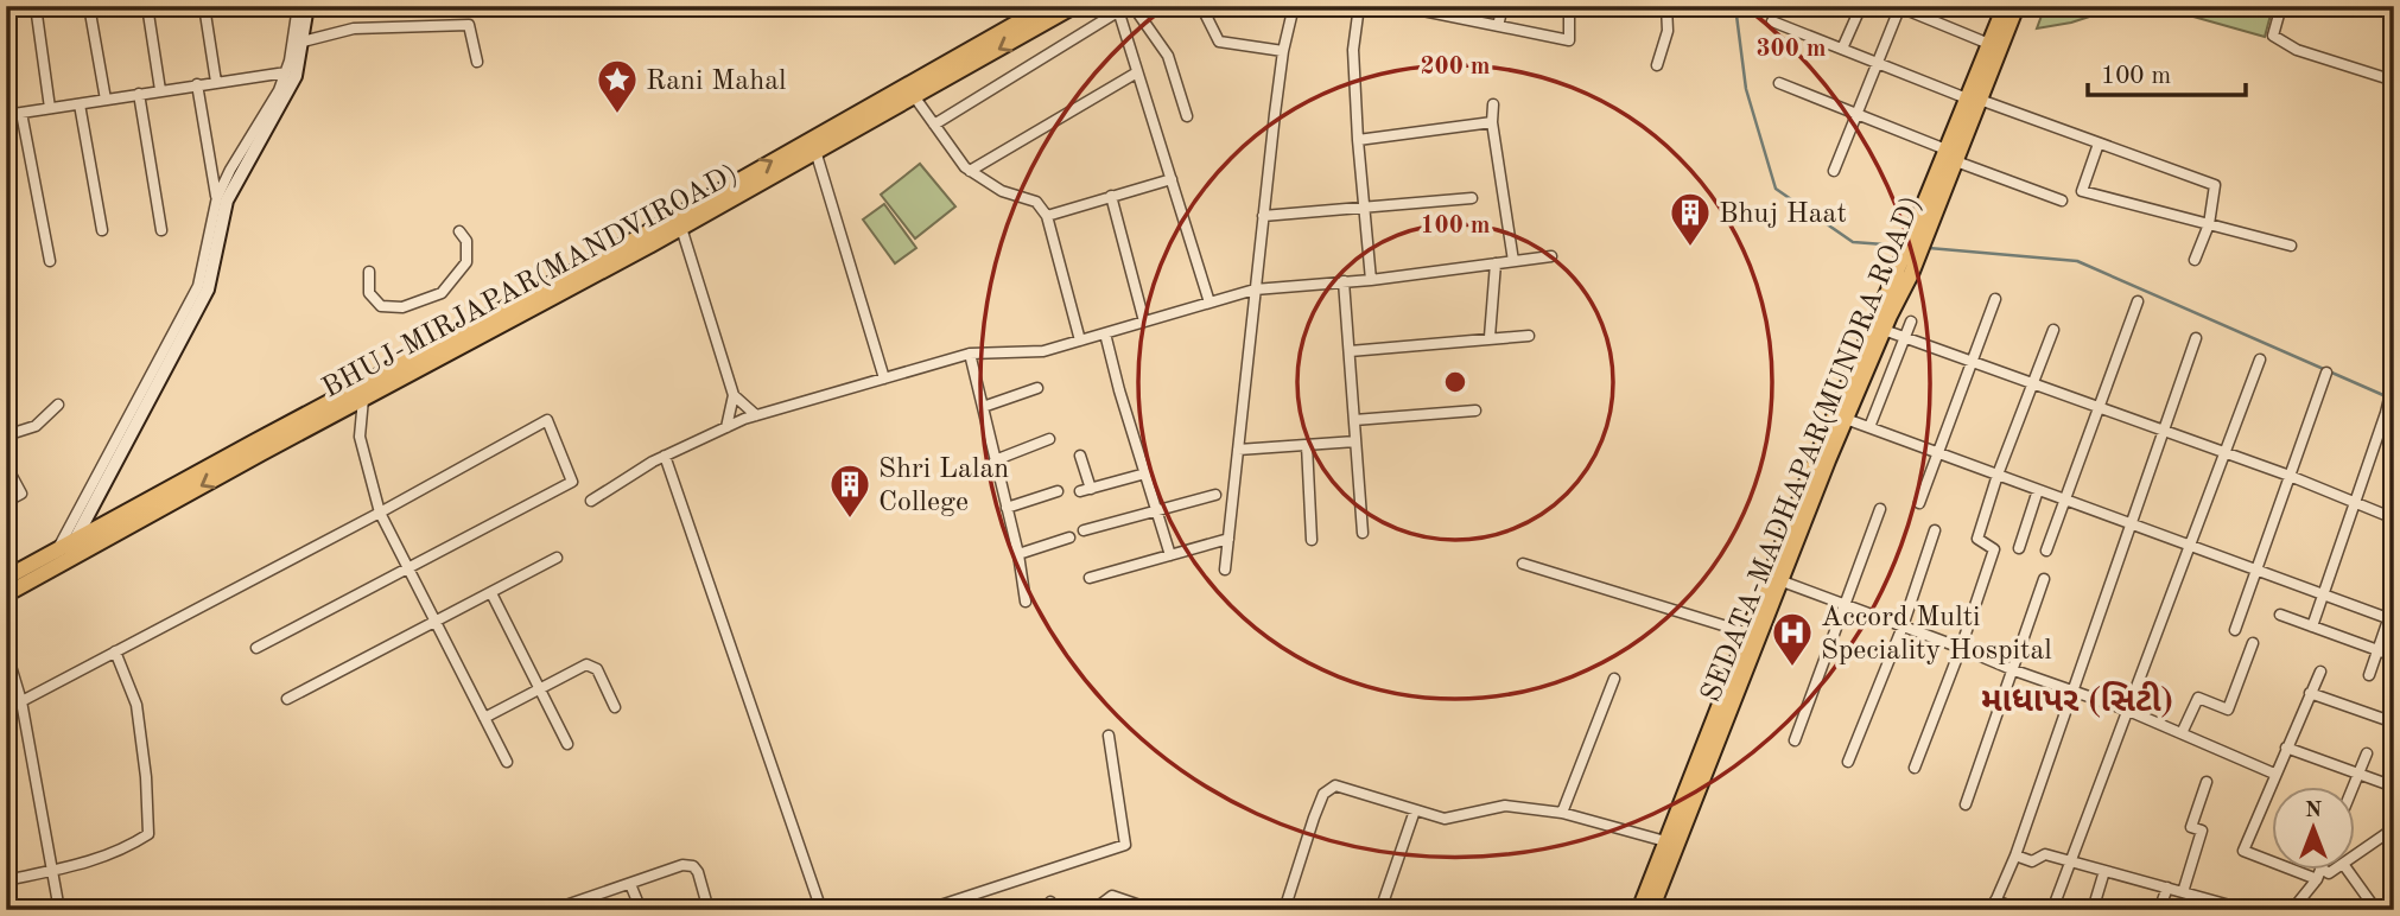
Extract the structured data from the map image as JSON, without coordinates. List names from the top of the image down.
{
  "streets": {
    "main road": ["BHUJ-MIRJAPAR(MANDVIROAD)", "SEDATA-MADHAPAR(MUNDRA ROAD)"]
  },
  "districts": ["માધાપર (સિટી)"],
  "places": {
    "place": ["Rani Mahal"],
    "building": ["Bhuj Haat", "Shri Lalan College"],
    "hospital": ["Accord Multi Speciality Hospital"]
  },
  "scale_bar": "100 m",
  "north": "top",
  "rings": ["300 m", "200 m", "100 m"]
}
